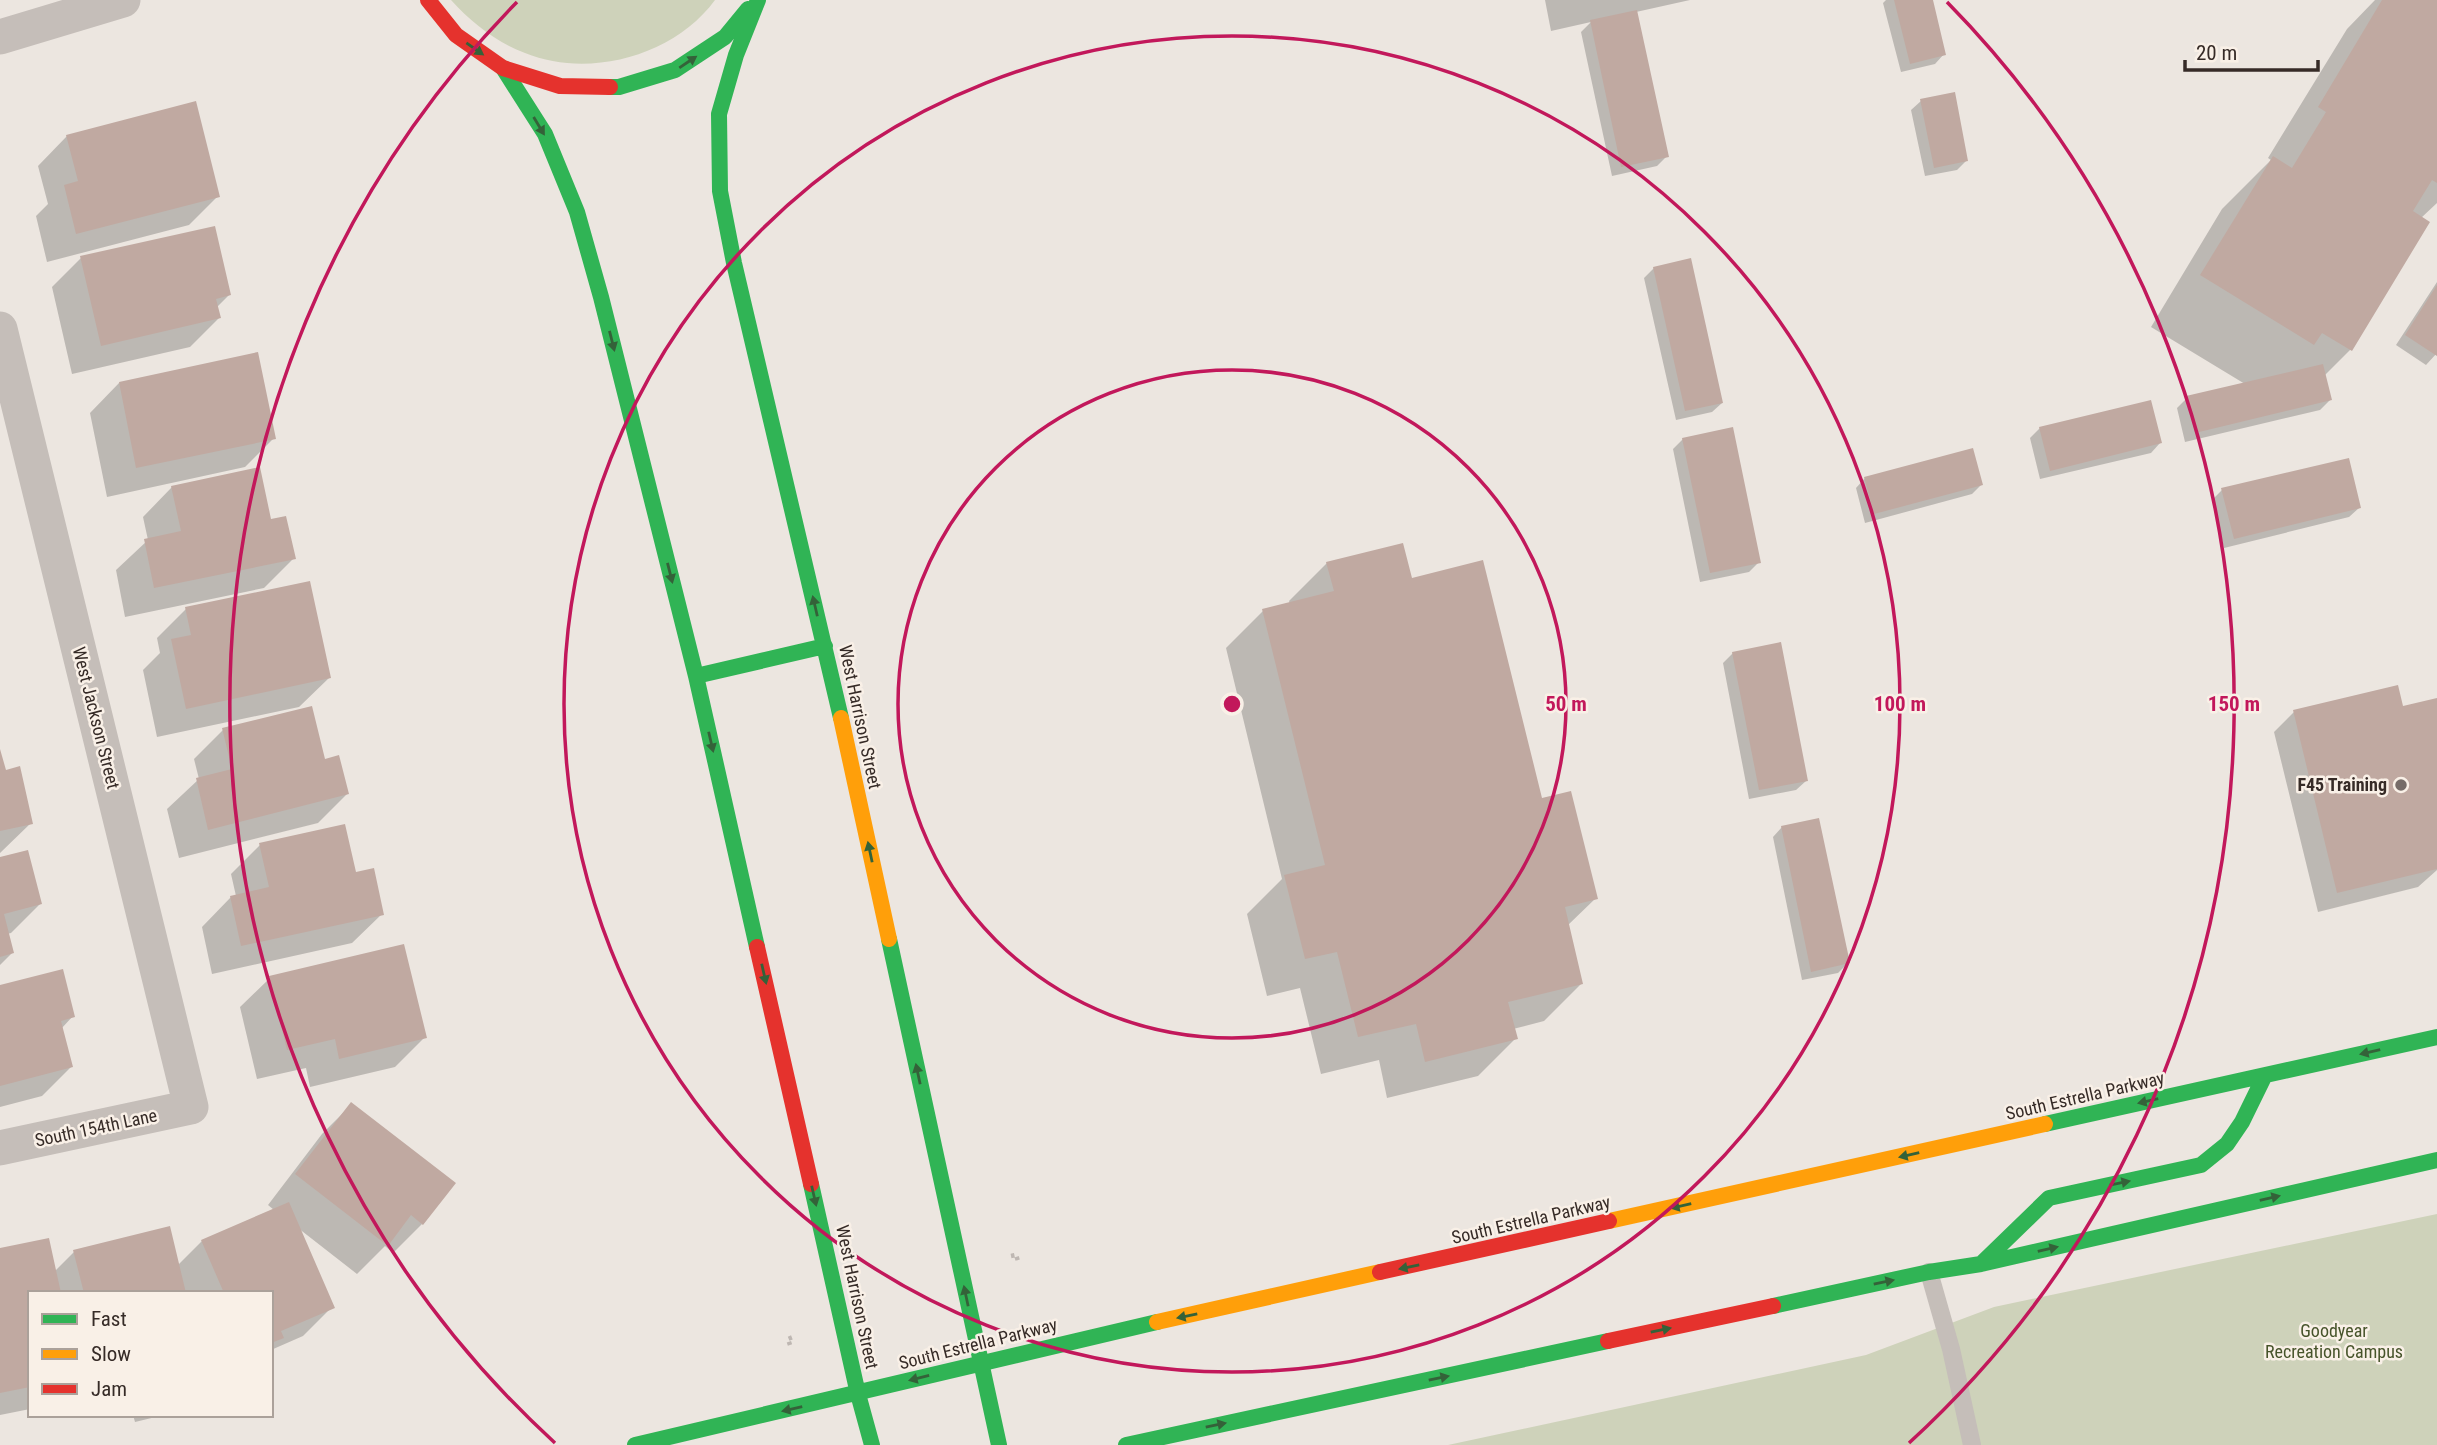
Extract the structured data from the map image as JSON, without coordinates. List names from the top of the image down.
{
  "streets": {
    "main road": ["West Harrison Street", "South Estrella Parkway"],
    "street": ["West Jackson Street", "South 154th Lane"]
  },
  "crossings": [
    ["West Harrison Street", "South Estrella Parkway"],
    ["West Jackson Street", "South 154th Lane"]
  ],
  "parks": ["Goodyear Recreation Campus"],
  "places": ["F45 Training"],
  "legend": ["Fast", "Slow", "Jam"],
  "scale_bar": "20 m",
  "rings": ["50 m", "100 m", "150 m"]
}
